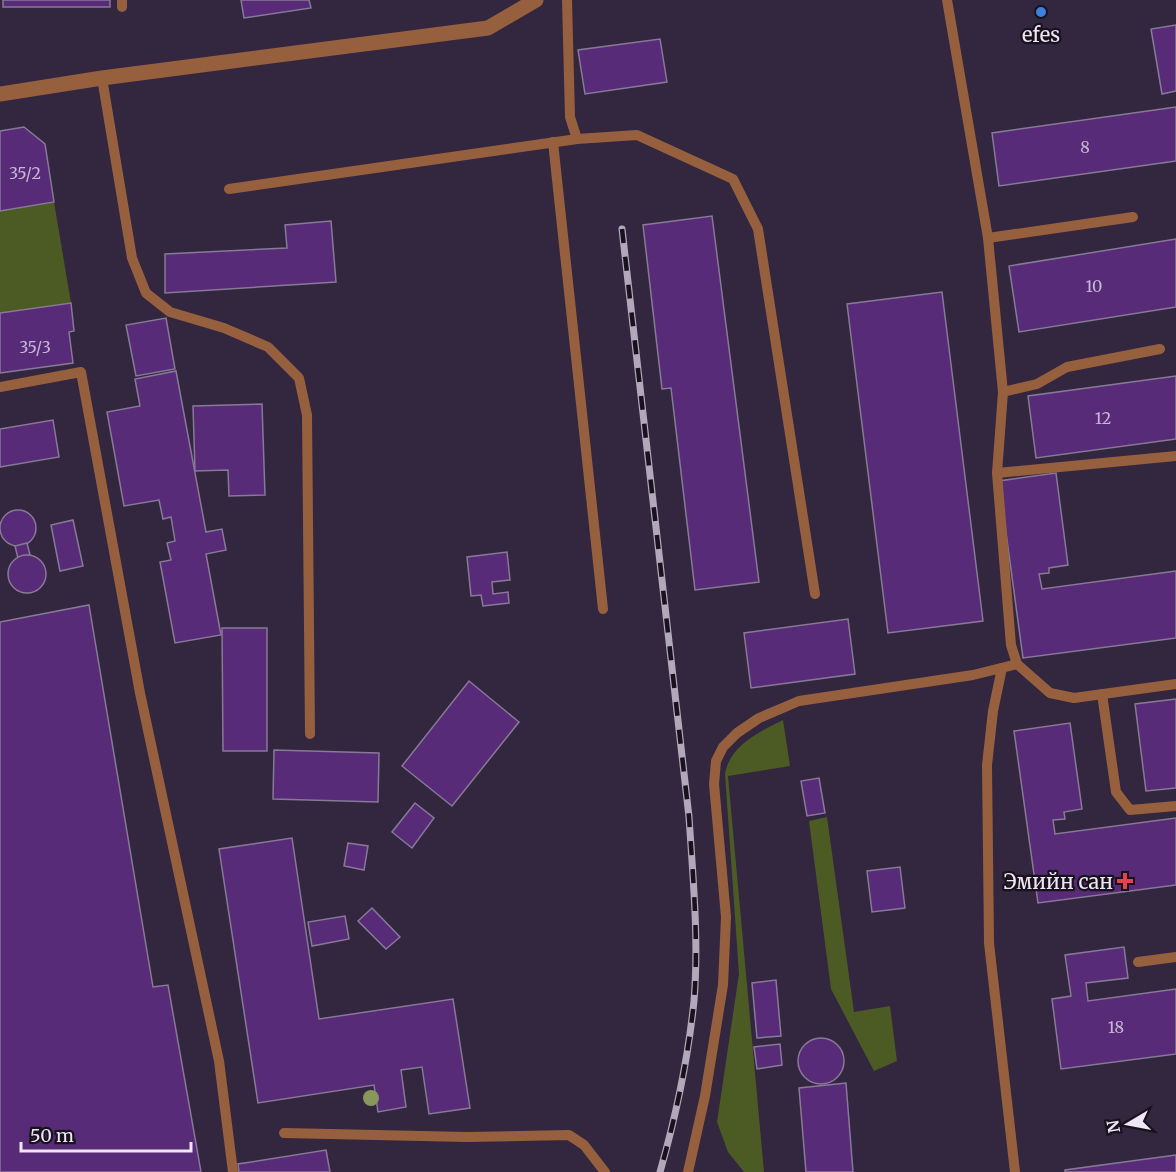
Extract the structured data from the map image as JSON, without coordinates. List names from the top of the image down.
{
  "places": {
    "other": ["efes"],
    "health": ["Эмийн сан"]
  },
  "house_numbers": [
    "8",
    "35/2",
    "10",
    "35/3",
    "12",
    "18"
  ],
  "scale_bar": "50 m",
  "north": "left"
}
